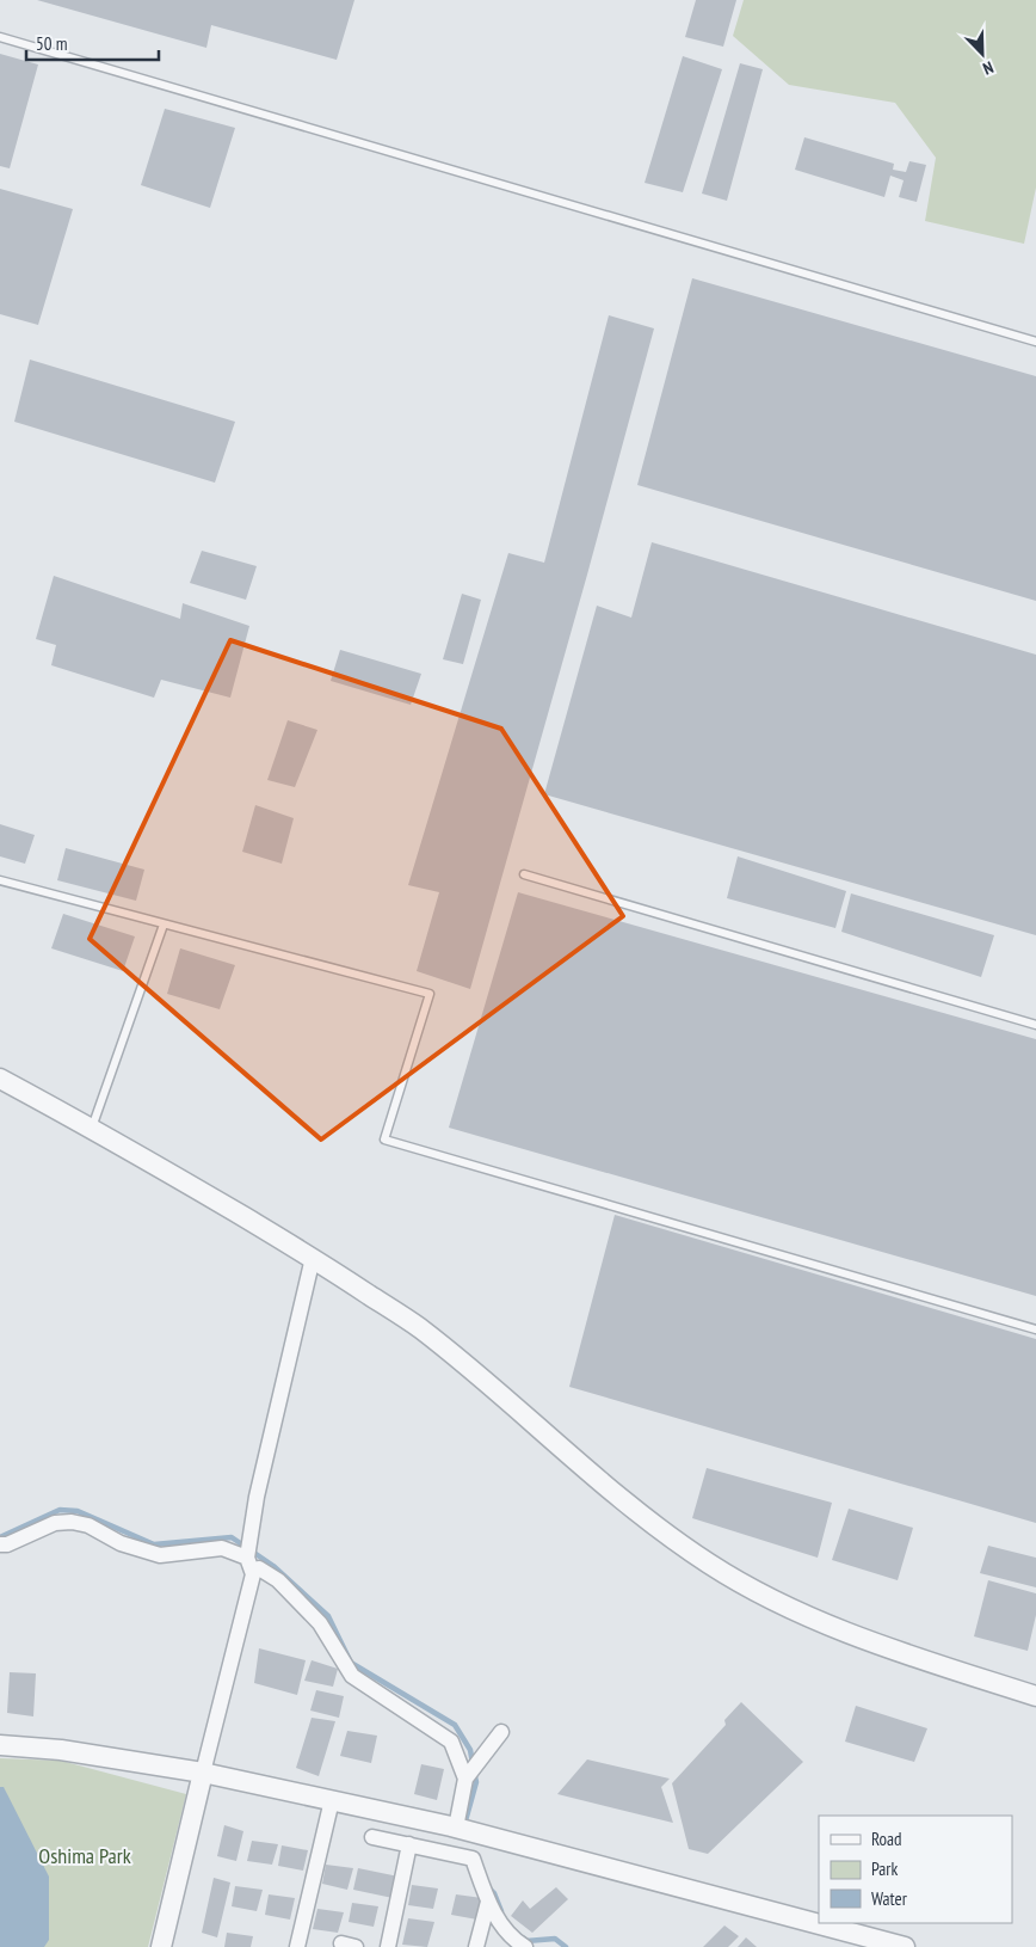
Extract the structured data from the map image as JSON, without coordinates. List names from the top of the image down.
{
  "parks": ["Oshima Park"],
  "legend": ["Road", "Park", "Water"],
  "scale_bar": "50 m",
  "north": "bottom right"
}
